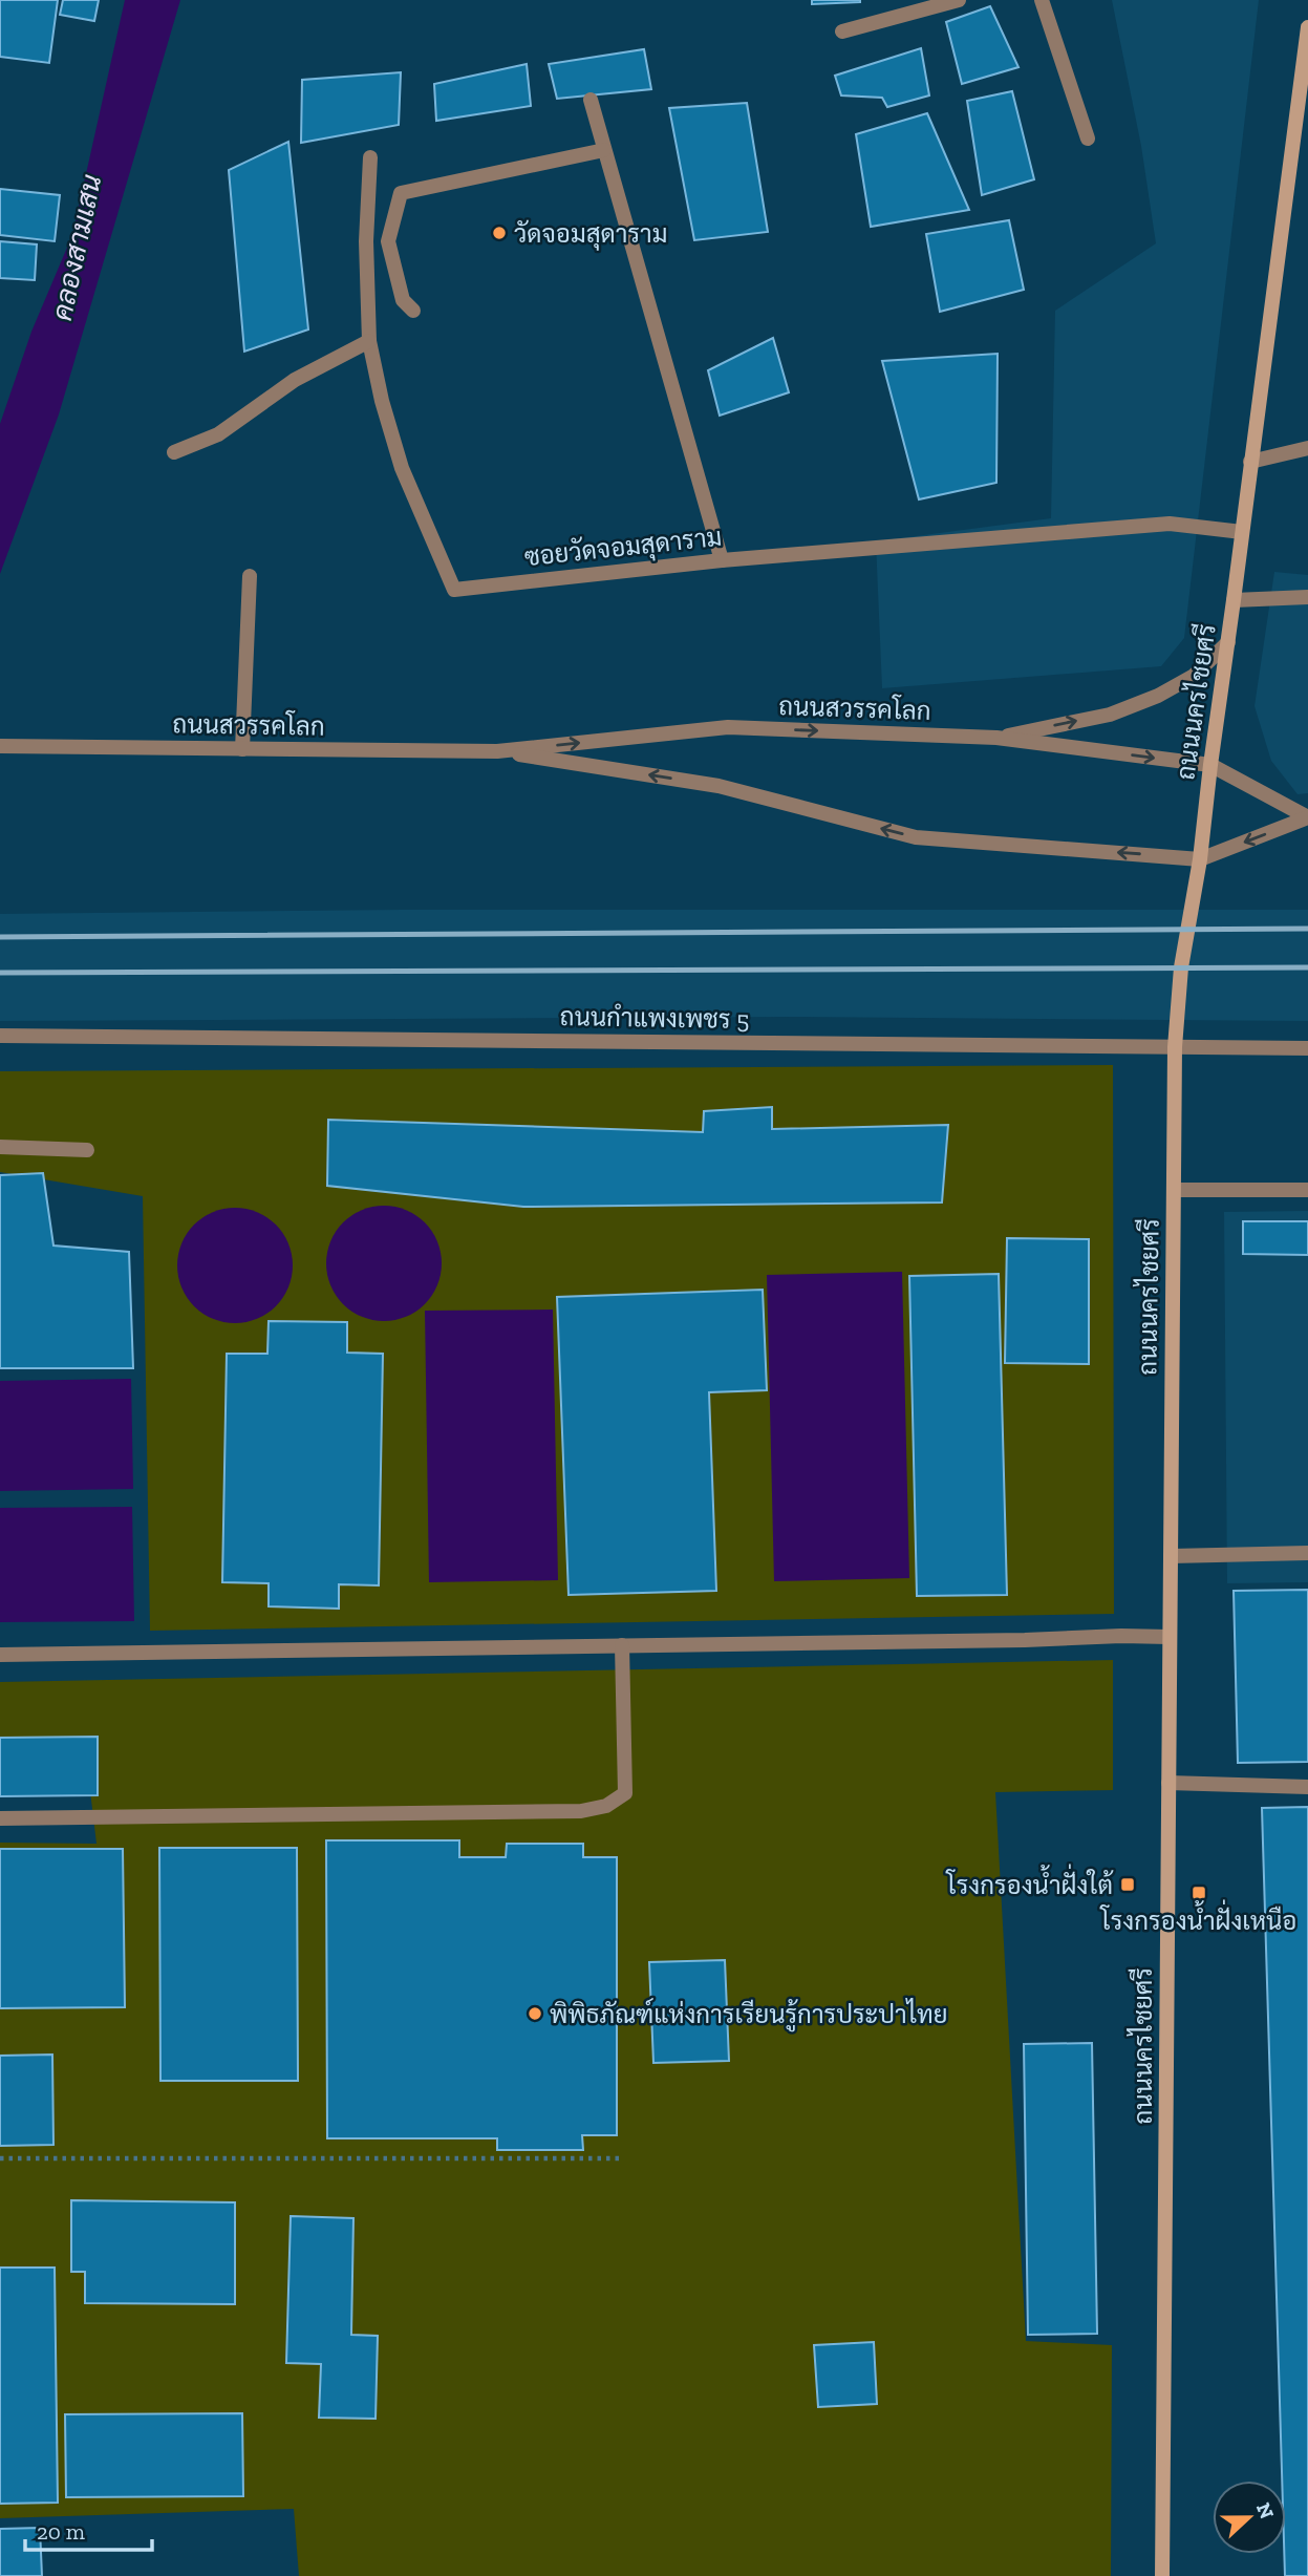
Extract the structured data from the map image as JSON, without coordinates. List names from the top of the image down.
{
  "streets": {
    "main road": ["ถนนนครไชยศรี"],
    "street": ["ซอยวัดจอมสุดาราม", "ถนนสวรรคโลก", "ถนนกำแพงเพชร 5"]
  },
  "crossings": [
    ["ซอยวัดจอมสุดาราม", "ถนนนครไชยศรี"],
    ["ถนนนครไชยศรี", "ถนนสวรรคโลก"],
    ["ถนนนครไชยศรี", "ถนนกำแพงเพชร 5"]
  ],
  "water": ["คลองสามเสน"],
  "places": {
    "other": ["วัดจอมสุดาราม", "พิพิธภัณฑ์แห่งการเรียนรู้การประปาไทย"],
    "transit": ["โรงกรองน้ำฝั่งใต้", "โรงกรองน้ำฝั่งเหนือ"]
  },
  "scale_bar": "20 m",
  "north": "right"
}
